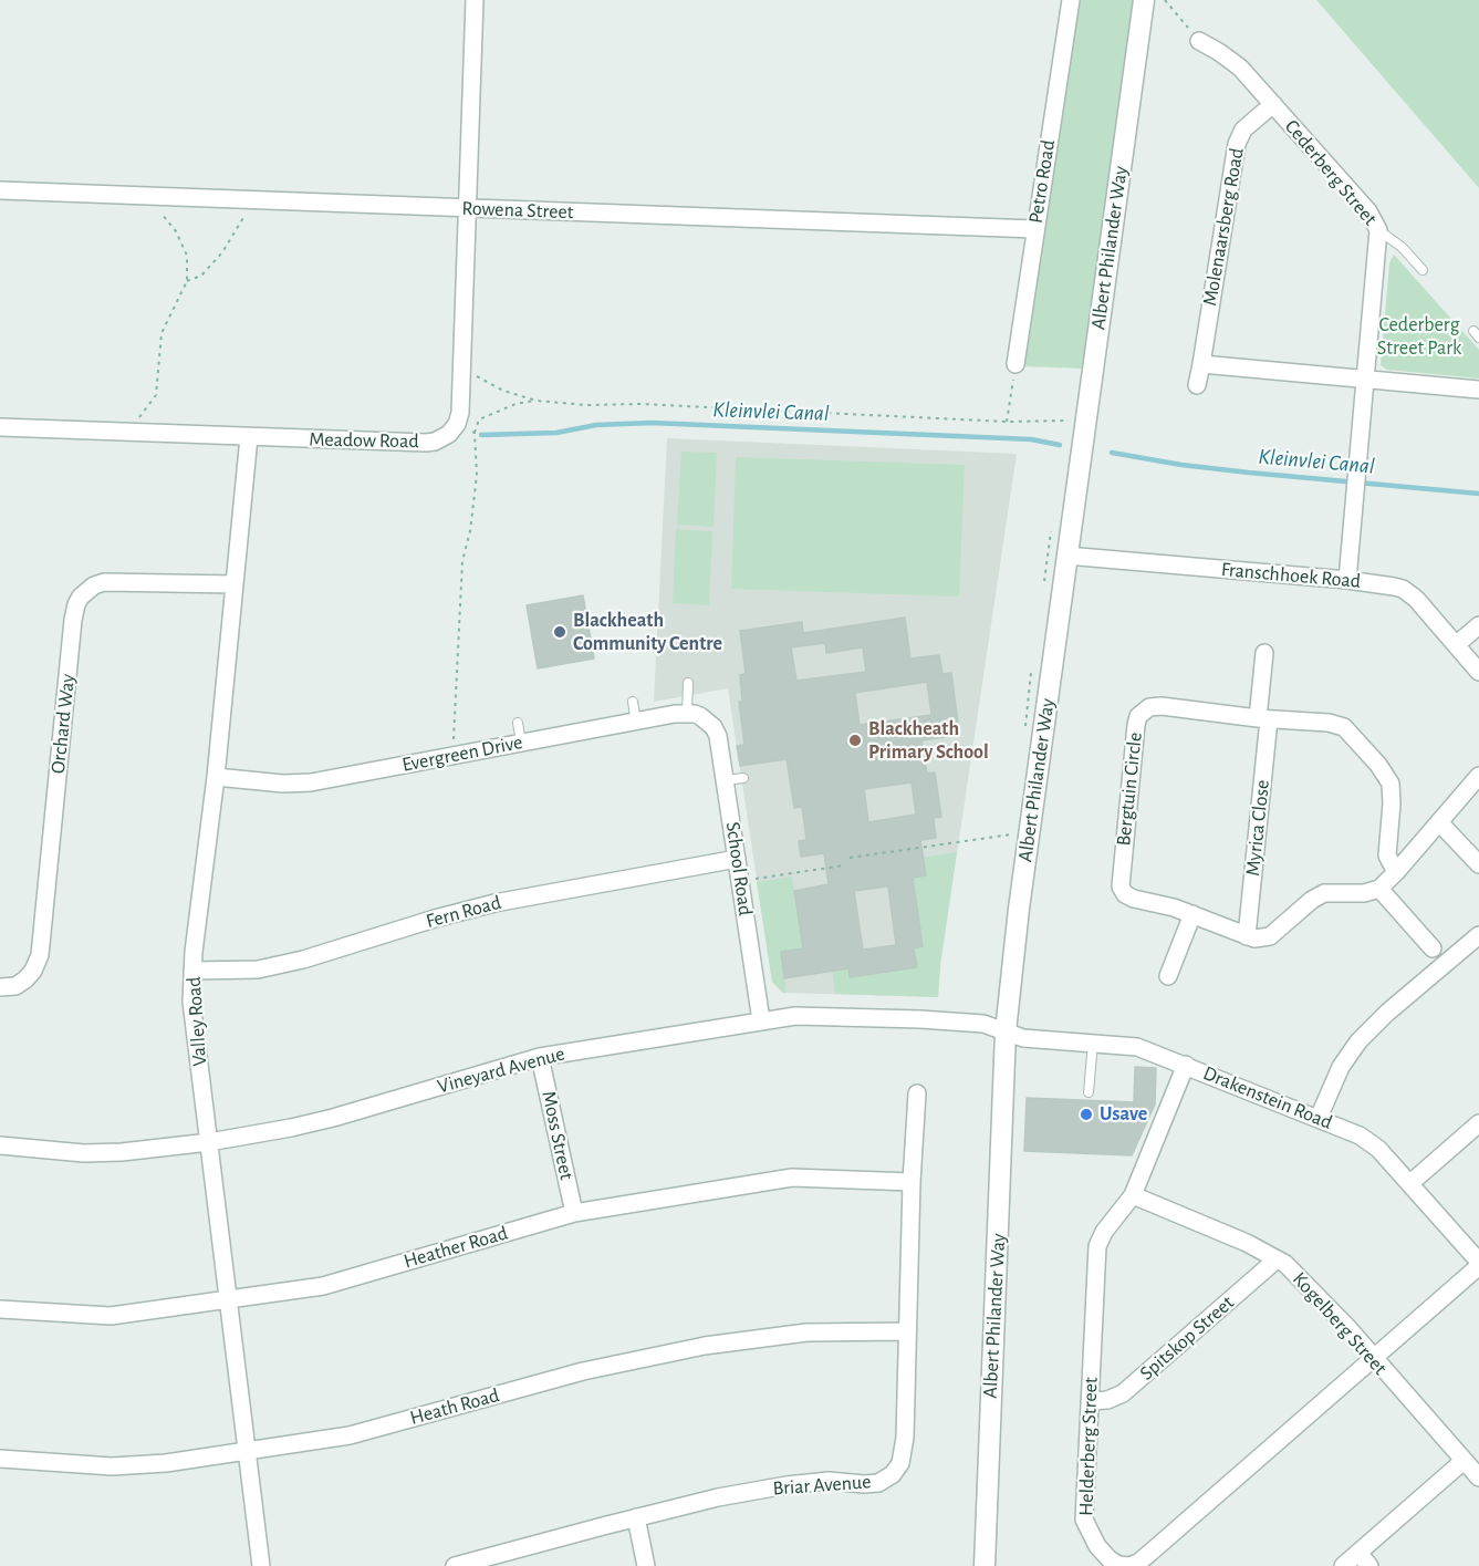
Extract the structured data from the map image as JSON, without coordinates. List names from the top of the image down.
{
  "streets": {
    "street": [
      "Cederberg Street",
      "Petro Road",
      "Rowena Street",
      "Molenaarsberg Road",
      "Albert Philander Way",
      "Meadow Road",
      "Franschhoek Road",
      "Orchard Way",
      "Evergreen Drive",
      "Bergtuin Circle",
      "Myrica Close",
      "School Road",
      "Fern Road",
      "Valley Road",
      "Vineyard Avenue",
      "Drakenstein Road",
      "Moss Street",
      "Heather Road",
      "Kogelberg Street",
      "Spitskop Street",
      "Heath Road",
      "Helderberg Street",
      "Briar Avenue"
    ]
  },
  "crossings": [
    ["Cederberg Street", "Molenaarsberg Road"],
    ["Cederberg Street", "Franschhoek Road"],
    ["Petro Road", "Rowena Street"],
    ["Albert Philander Way", "Franschhoek Road"],
    ["Albert Philander Way", "Vineyard Avenue"],
    ["Albert Philander Way", "Drakenstein Road"],
    ["Meadow Road", "Valley Road"],
    ["Orchard Way", "Valley Road"],
    ["Evergreen Drive", "School Road"],
    ["Evergreen Drive", "Valley Road"],
    ["Bergtuin Circle", "Myrica Close"],
    ["School Road", "Fern Road"],
    ["School Road", "Vineyard Avenue"],
    ["Fern Road", "Valley Road"],
    ["Valley Road", "Vineyard Avenue"],
    ["Valley Road", "Heather Road"],
    ["Valley Road", "Heath Road"],
    ["Vineyard Avenue", "Drakenstein Road"],
    ["Vineyard Avenue", "Moss Street"],
    ["Drakenstein Road", "Helderberg Street"],
    ["Moss Street", "Heather Road"],
    ["Heather Road", "Briar Avenue"],
    ["Kogelberg Street", "Spitskop Street"],
    ["Kogelberg Street", "Helderberg Street"],
    ["Spitskop Street", "Helderberg Street"],
    ["Heath Road", "Briar Avenue"]
  ],
  "water": ["Kleinvlei Canal"],
  "parks": ["Cederberg Street Park"],
  "places": ["Blackheath Community Centre", "Blackheath Primary School", "Usave"]
}
